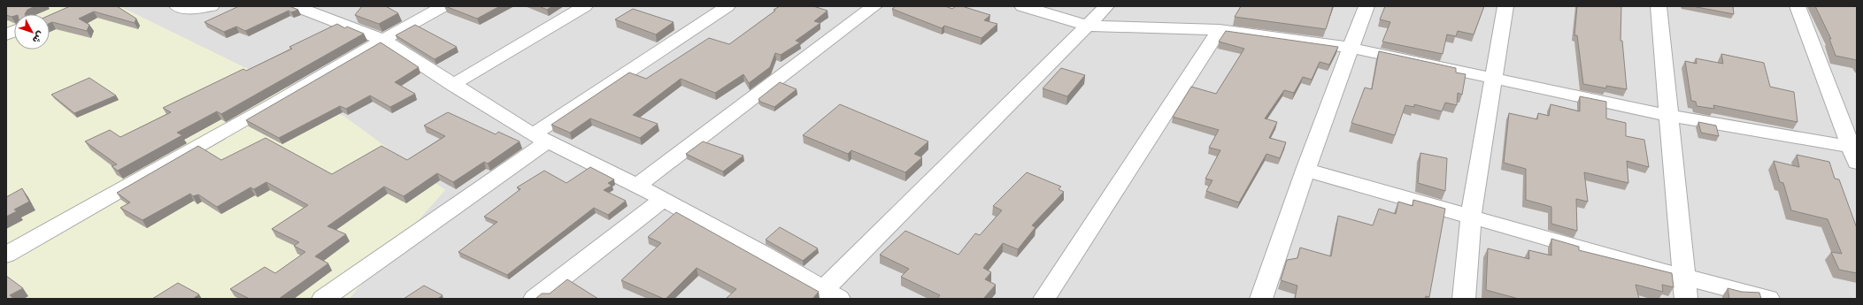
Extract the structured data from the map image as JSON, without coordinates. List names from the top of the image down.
{
  "north": "bottom right"
}
